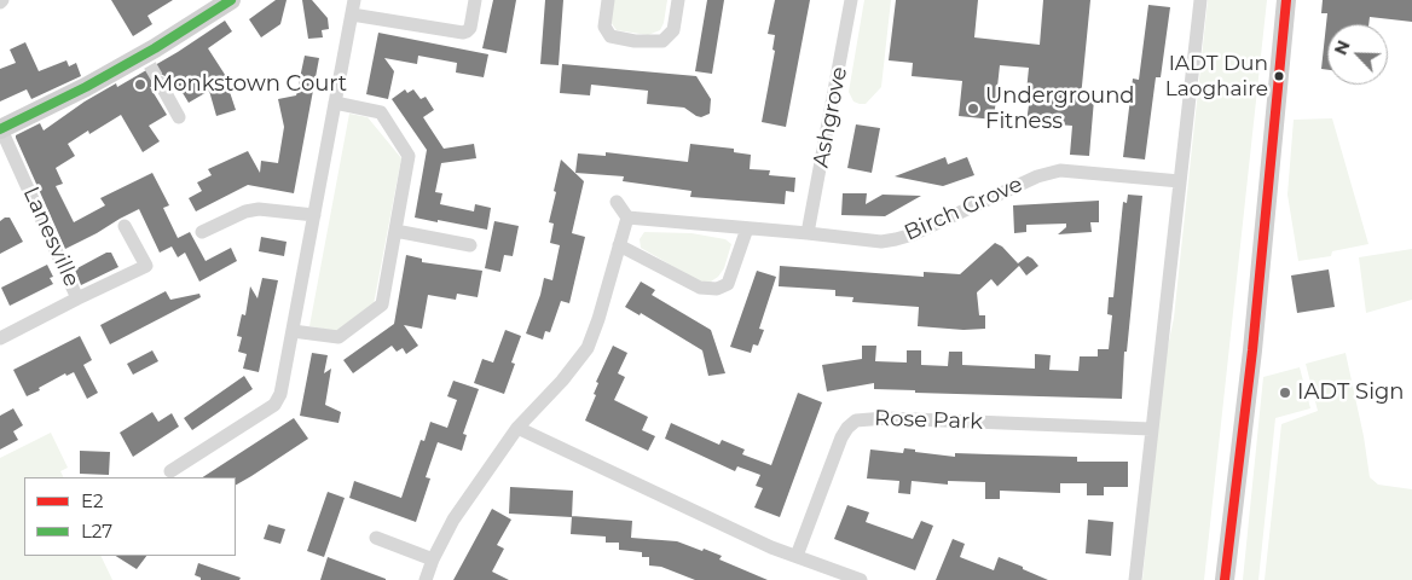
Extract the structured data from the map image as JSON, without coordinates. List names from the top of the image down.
{
  "streets": {
    "street": [
      "Ashgrove",
      "Birch Grove",
      "Lanesville",
      "Rose Park"
    ]
  },
  "crossings": [
    ["Ashgrove", "Birch Grove"]
  ],
  "places": [
    "IADT Dun Laoghaire",
    "Monkstown Court",
    "Underground Fitness",
    "IADT Sign"
  ],
  "lines": ["transit line E2", "transit line L27"],
  "legend": ["E2", "L27"],
  "north": "top left"
}
